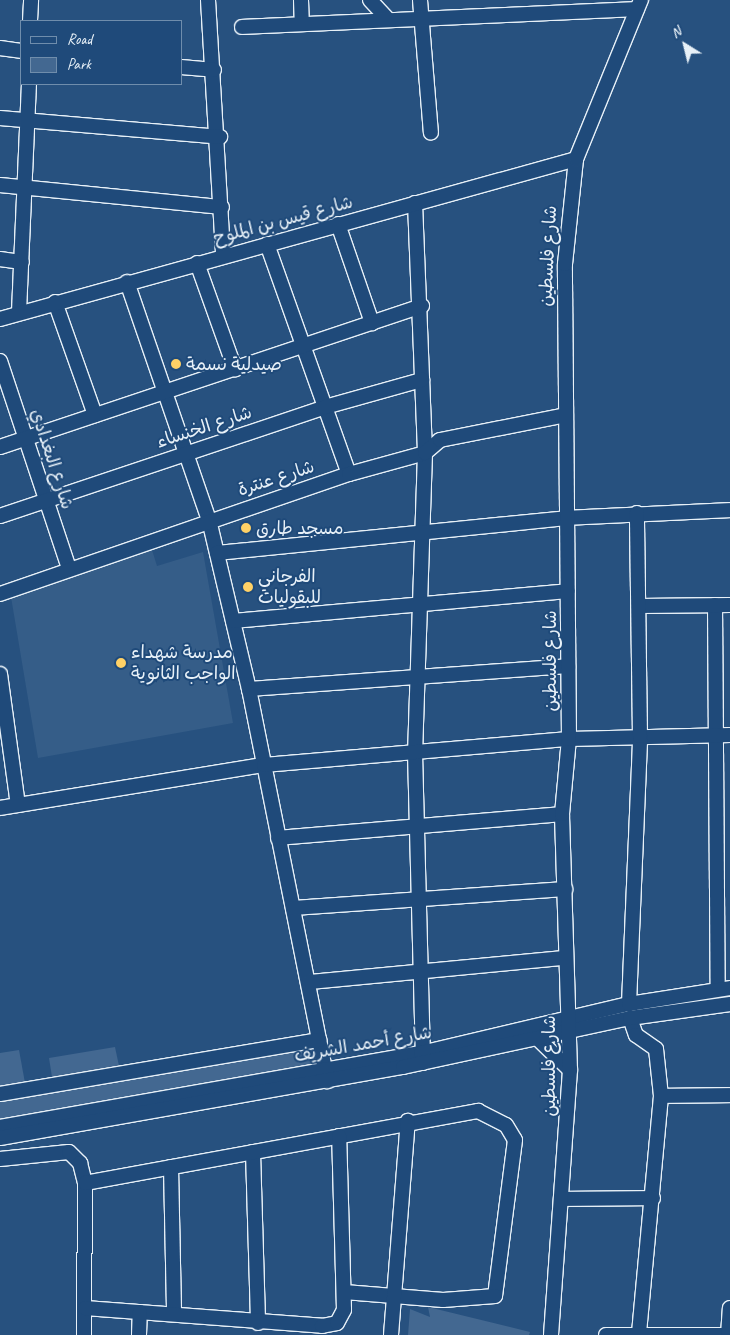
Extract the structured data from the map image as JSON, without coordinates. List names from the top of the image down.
{
  "streets": {
    "street": [
      "شارع قيس بن الملوح",
      "شارع فلسطين",
      "شارع الخنساء",
      "شارع البغدادي",
      "شارع عنترة",
      "شارع أحمد الشريف"
    ]
  },
  "crossings": [
    ["شارع قيس بن الملوح", "شارع فلسطين"],
    ["شارع فلسطين", "شارع عنترة"],
    ["شارع فلسطين", "شارع أحمد الشريف"],
    ["شارع الخنساء", "شارع البغدادي"],
    ["شارع البغدادي", "شارع عنترة"]
  ],
  "places": [
    "صيدلية نسمة",
    "مسجد طارق",
    "الفرجاني للبقوليات",
    "مدرسة شهداء الواجب الثانوية"
  ],
  "legend": ["Road", "Park"],
  "north": "top left"
}
